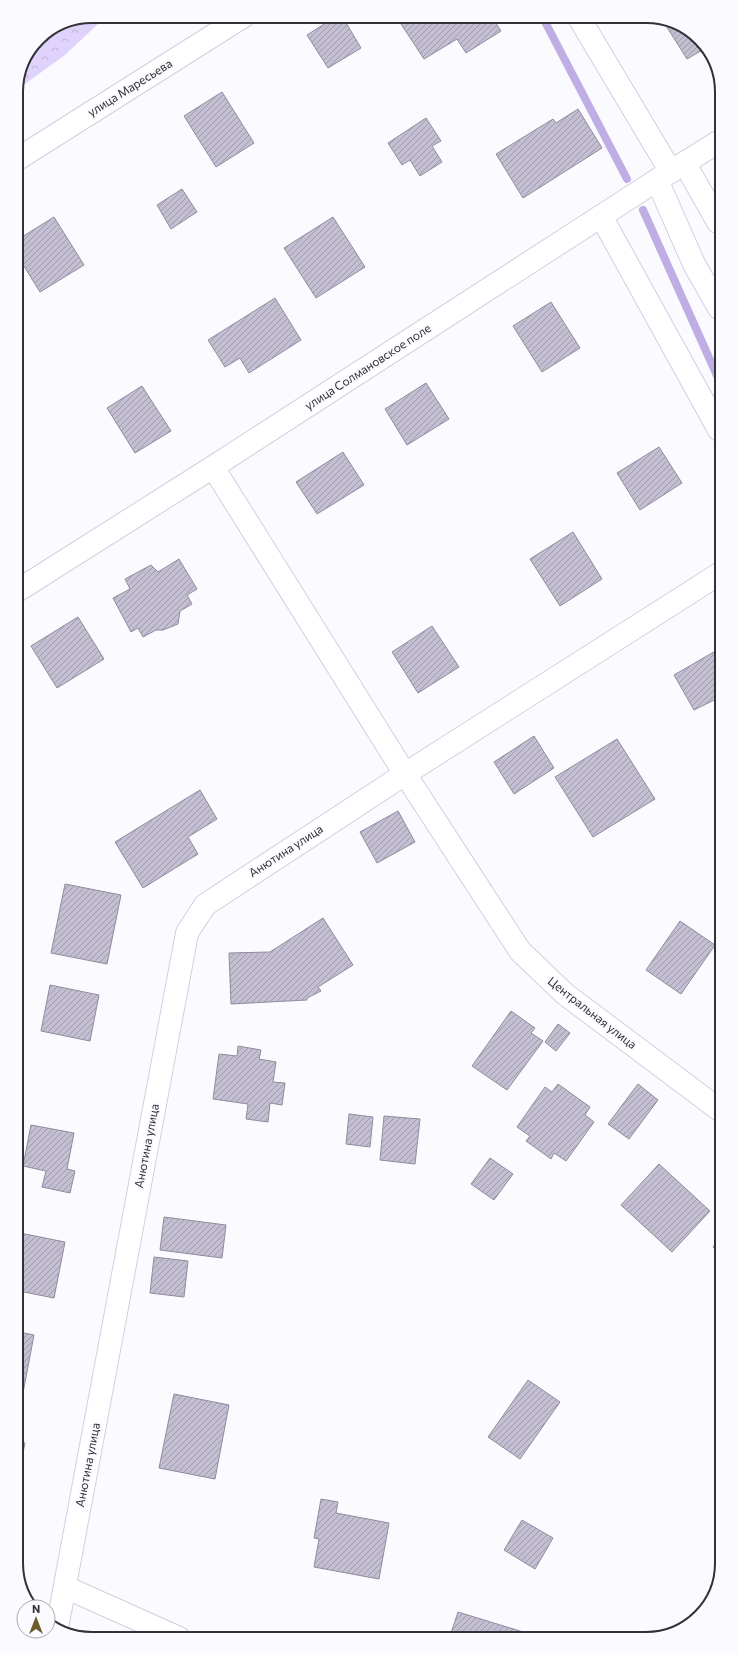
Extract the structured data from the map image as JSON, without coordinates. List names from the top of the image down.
{
  "streets": {
    "street": [
      "улица Маресьева",
      "улица Солмановское поле",
      "Анютина улица",
      "Центральная улица"
    ]
  },
  "crossings": [
    ["улица Солмановское поле", "Центральная улица"],
    ["Анютина улица", "Центральная улица"]
  ],
  "north": "top"
}
